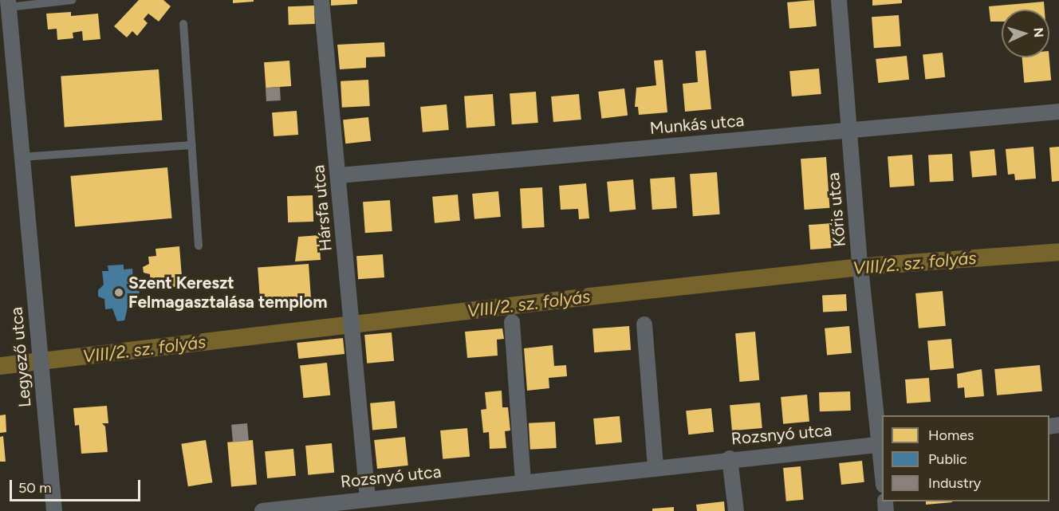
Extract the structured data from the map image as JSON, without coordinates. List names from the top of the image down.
{
  "streets": {
    "street": [
      "Munkás utca",
      "Hársfa utca",
      "Kőris utca",
      "Legyező utca",
      "Rozsnyó utca"
    ]
  },
  "crossings": [
    ["Munkás utca", "Hársfa utca"],
    ["Munkás utca", "Kőris utca"],
    ["Hársfa utca", "Rozsnyó utca"],
    ["Kőris utca", "Rozsnyó utca"]
  ],
  "water": ["VIII/2. sz. folyás"],
  "places": ["Szent Kereszt Felmagasztalása templom"],
  "legend": ["Homes", "Public", "Industry"],
  "scale_bar": "50 m",
  "north": "right"
}
